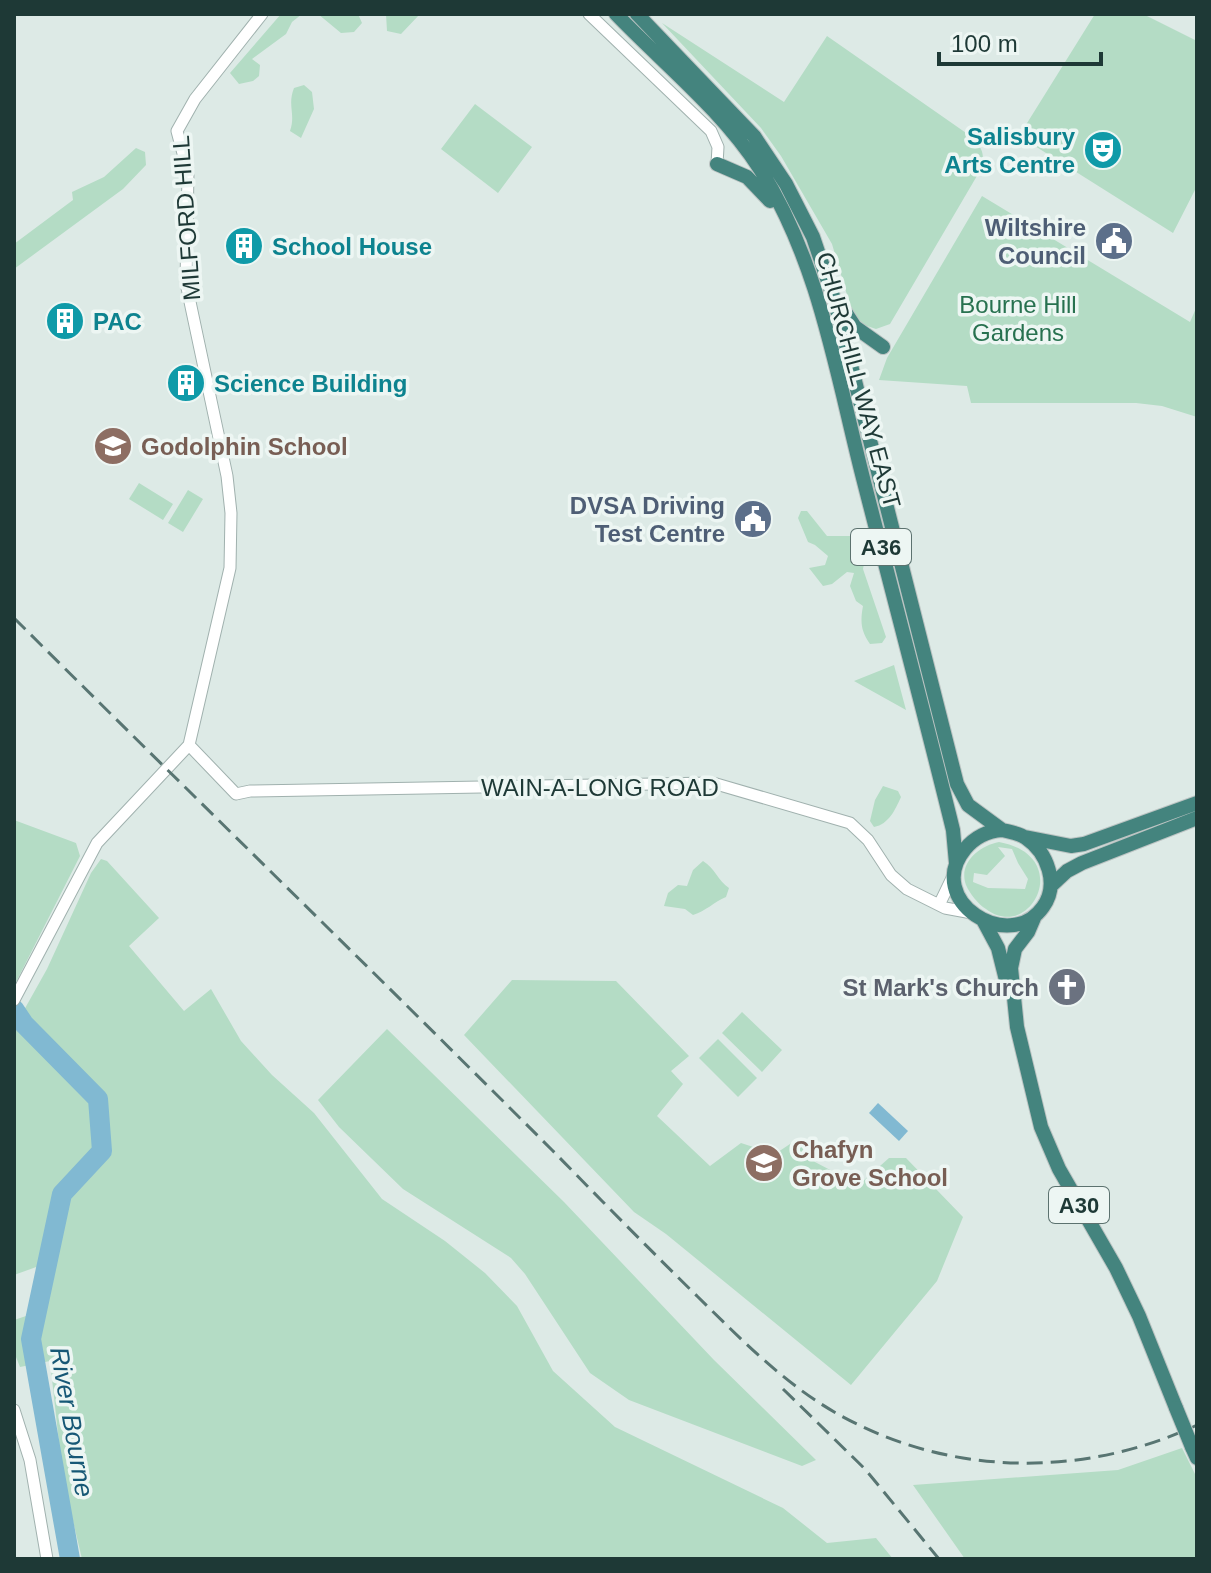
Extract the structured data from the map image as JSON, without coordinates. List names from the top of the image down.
{
  "streets": {
    "highway": ["CHURCHILL WAY EAST", "A36", "A30"],
    "street": ["MILFORD HILL", "WAIN-A-LONG ROAD"]
  },
  "crossings": [
    ["MILFORD HILL", "WAIN-A-LONG ROAD"],
    ["CHURCHILL WAY EAST", "WAIN-A-LONG ROAD"],
    ["CHURCHILL WAY EAST", "A30"],
    ["WAIN-A-LONG ROAD", "A30"]
  ],
  "water": ["River Bourne"],
  "parks": ["Bourne Hill Gardens"],
  "places": {
    "theatre": ["Salisbury Arts Centre"],
    "public building": ["Wiltshire Council", "DVSA Driving Test Centre"],
    "building": ["School House", "PAC", "Science Building"],
    "school or university": ["Godolphin School", "Chafyn Grove School"],
    "church": ["St Mark's Church"]
  },
  "scale_bar": "100 m"
}
